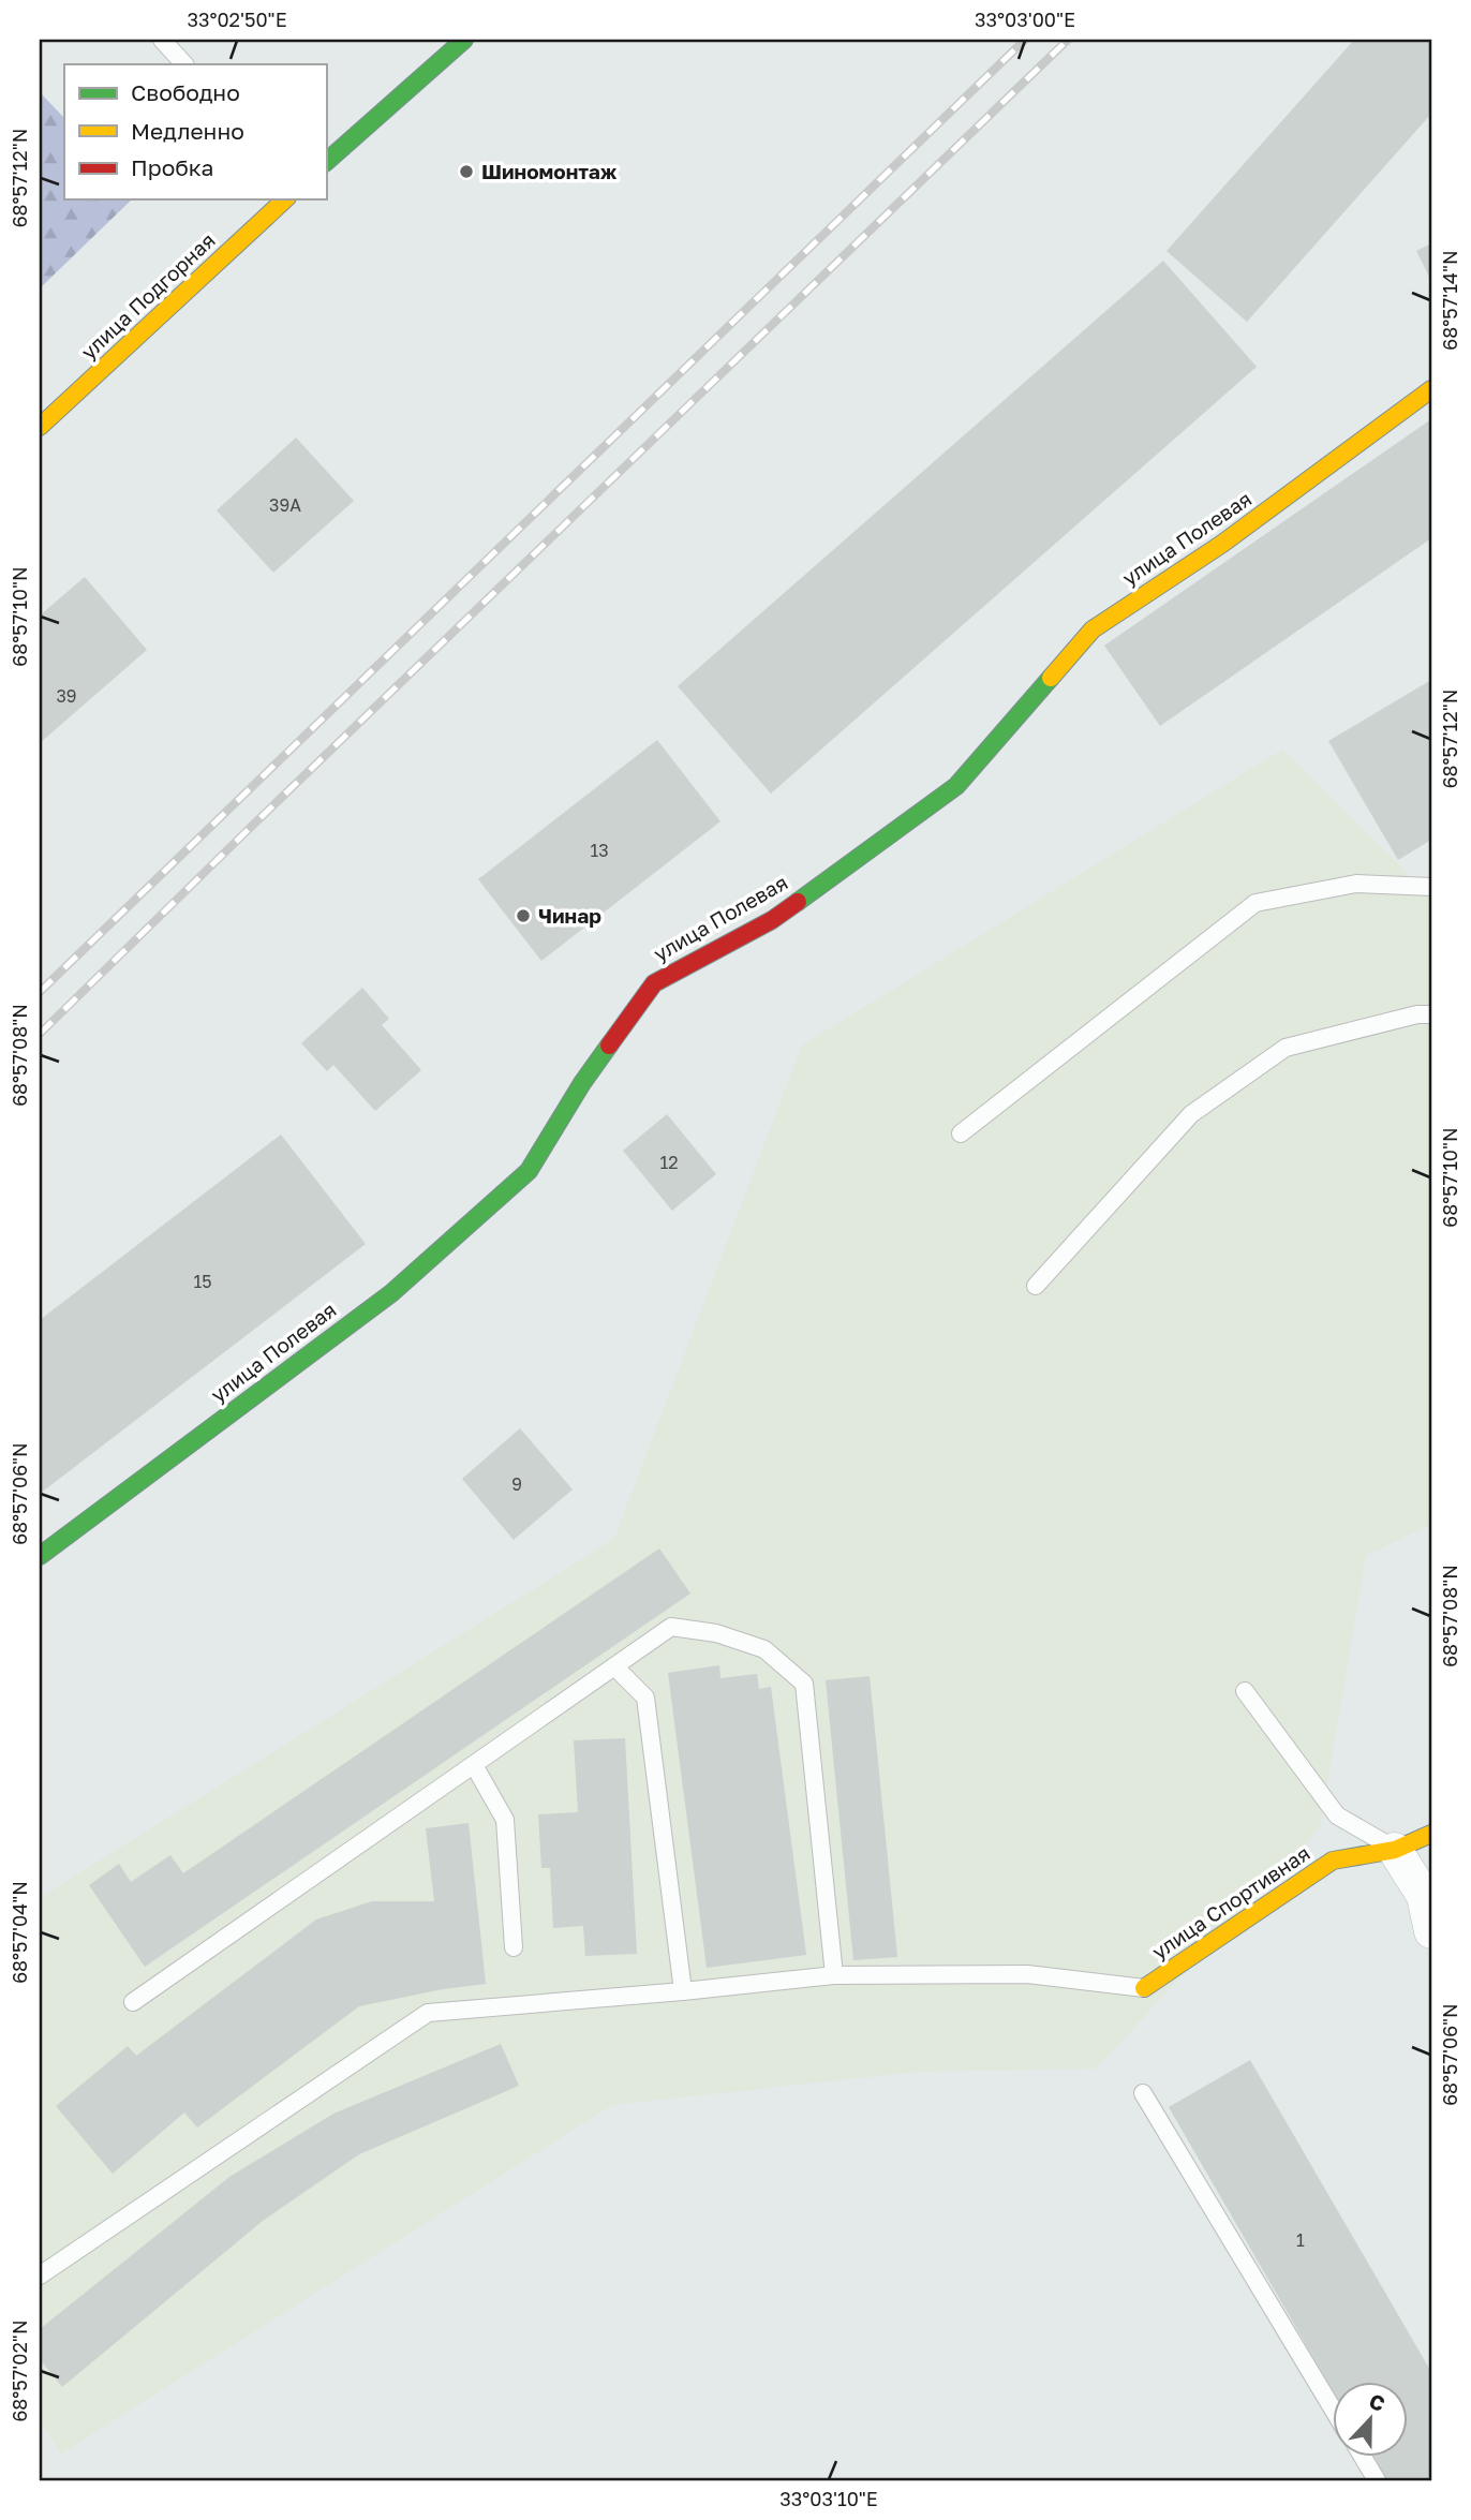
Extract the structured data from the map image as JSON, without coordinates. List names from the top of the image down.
{
  "streets": {
    "street": ["улица Подгорная", "улица Полевая", "улица Спортивная"]
  },
  "places": ["Шиномонтаж", "Чинар"],
  "house_numbers": [
    "39А",
    "39",
    "13",
    "12",
    "15",
    "9",
    "1"
  ],
  "legend": ["Свободно", "Медленно", "Пробка"],
  "north": "top",
  "coordinates": [
    "33°02'50\"E",
    "33°03'00\"E",
    "68°57'12\"N",
    "68°57'14\"N",
    "68°57'10\"N",
    "68°57'08\"N",
    "68°57'06\"N",
    "68°57'04\"N",
    "68°57'02\"N",
    "33°03'10\"E"
  ]
}
